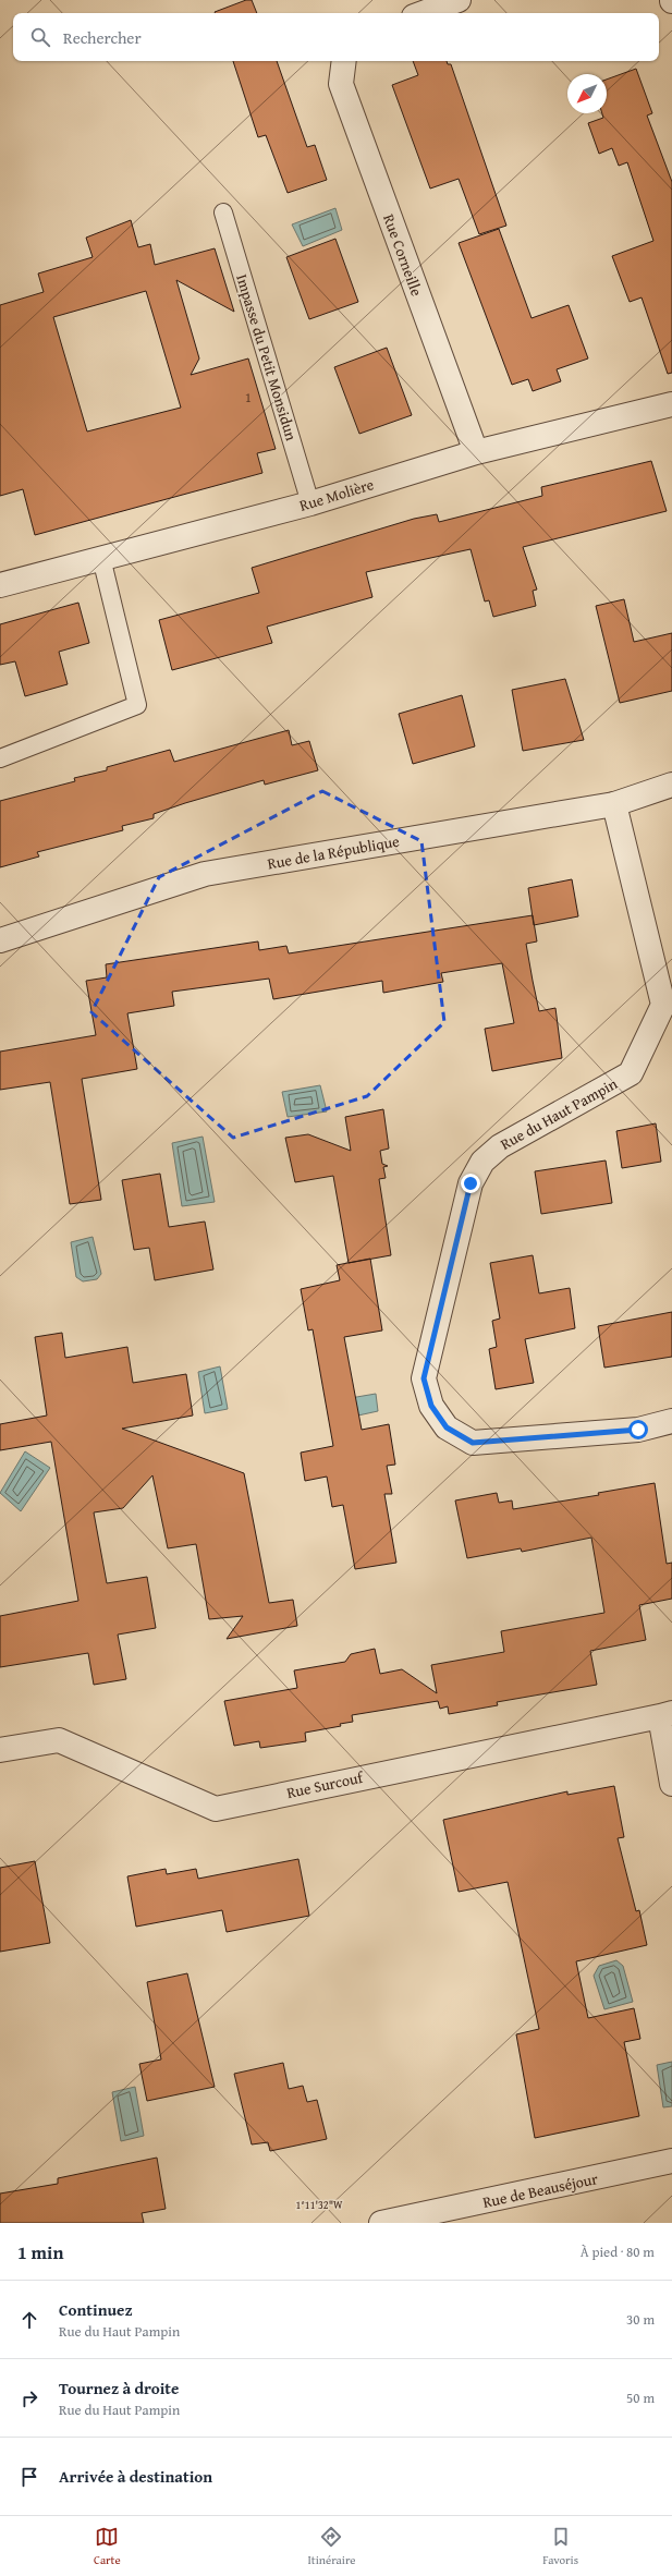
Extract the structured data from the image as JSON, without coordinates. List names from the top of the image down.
{
  "streets": {
    "street": [
      "Rue Corneille",
      "Rue Molière",
      "Rue de la République",
      "Rue du Haut Pampin",
      "Rue Surcouf",
      "Rue de Beauséjour"
    ],
    "lane": ["Impasse du Petit Monsidun"]
  },
  "crossings": [
    ["Rue Corneille", "Rue Molière"],
    ["Impasse du Petit Monsidun", "Rue Molière"],
    ["Rue de la République", "Rue du Haut Pampin"]
  ],
  "house_numbers": ["1"],
  "north": "bottom left",
  "page": {
    "search": "Rechercher",
    "heading": ["1 min", "À pied · 80 m"],
    "list": [
      ["Continuez", "Rue du Haut Pampin", "30 m"],
      ["Tournez à droite", "Rue du Haut Pampin", "50 m"],
      "Arrivée à destination"
    ],
    "nav": ["Carte", "Itinéraire", "Favoris"]
  },
  "coordinates": ["1°11'32\"W"]
}
